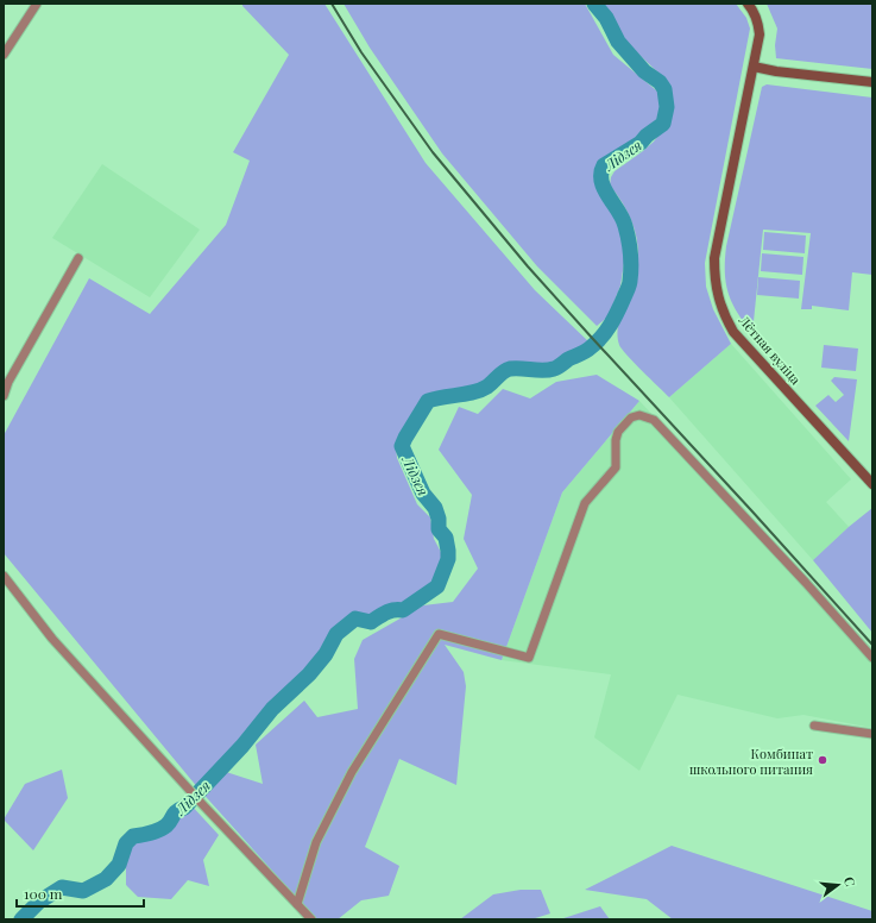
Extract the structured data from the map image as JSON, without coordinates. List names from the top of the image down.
{
  "streets": {
    "street": ["Лётная вуліца"]
  },
  "water": ["Лідзея"],
  "places": ["Комбинат школьного питания"],
  "scale_bar": "100 m",
  "north": "right"
}
